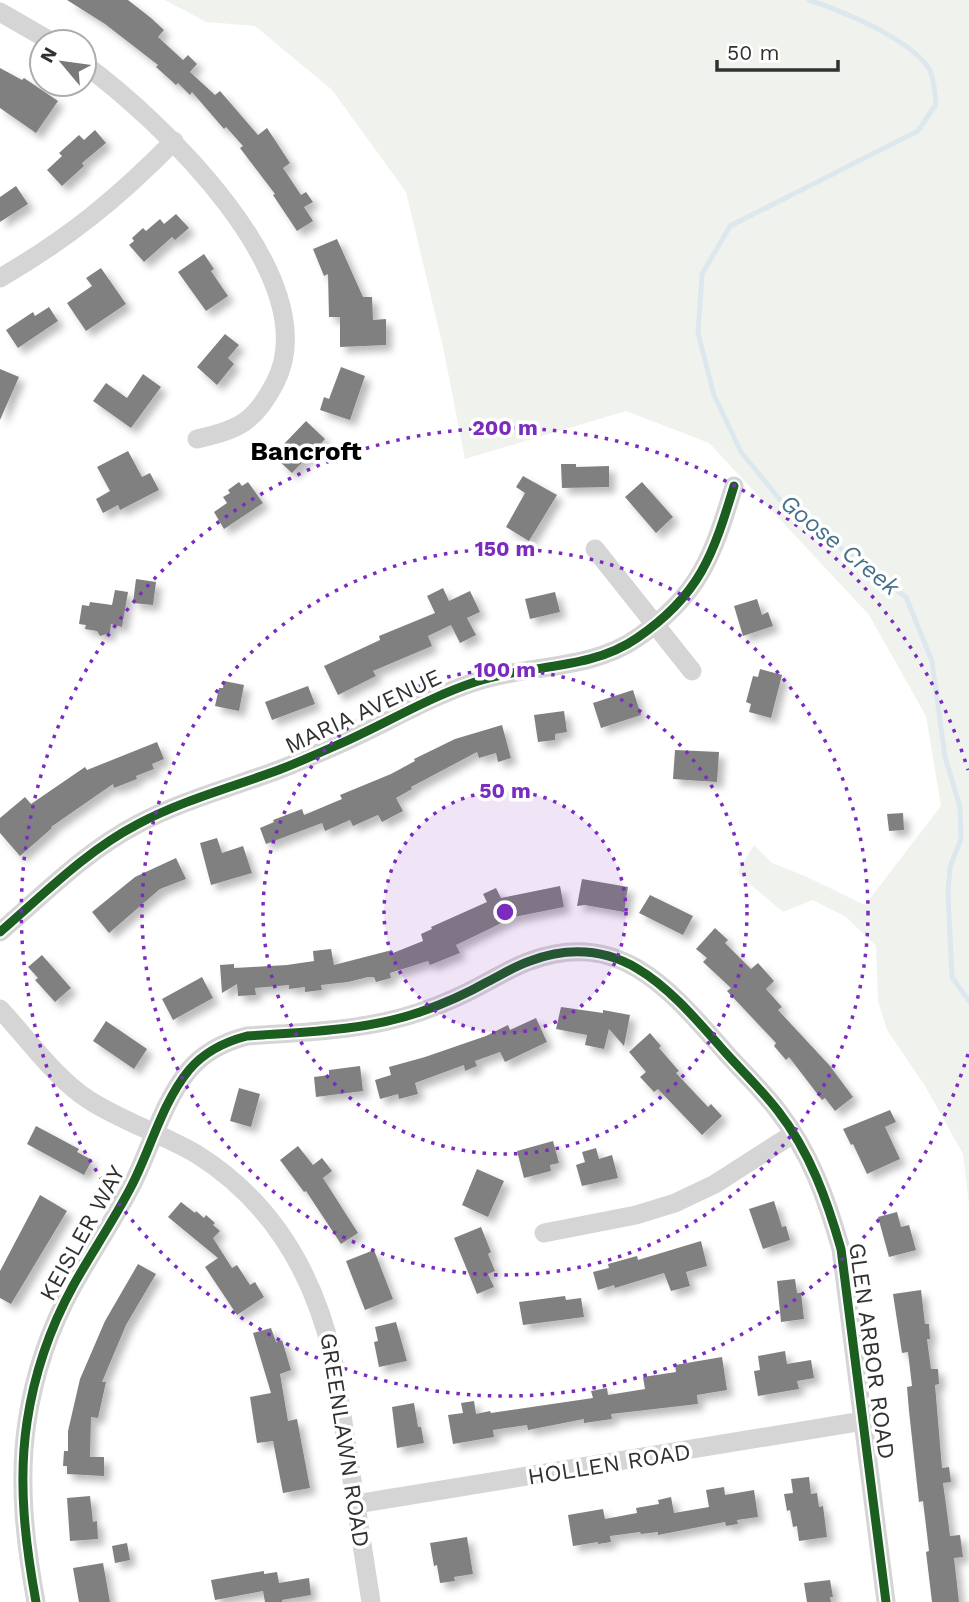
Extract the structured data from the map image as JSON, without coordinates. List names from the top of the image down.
{
  "streets": {
    "street": [
      "MARIA AVENUE",
      "KEISLER WAY",
      "GLEN ARBOR ROAD",
      "GREENLAWN ROAD",
      "HOLLEN ROAD"
    ]
  },
  "crossings": [
    ["KEISLER WAY", "GLEN ARBOR ROAD"],
    ["KEISLER WAY", "GREENLAWN ROAD"],
    ["GLEN ARBOR ROAD", "GREENLAWN ROAD"],
    ["GLEN ARBOR ROAD", "HOLLEN ROAD"],
    ["GREENLAWN ROAD", "HOLLEN ROAD"]
  ],
  "districts": ["Bancroft"],
  "water": ["Goose Creek"],
  "scale_bar": "50 m",
  "north": "top left",
  "rings": [
    "200 m",
    "150 m",
    "100 m",
    "50 m"
  ]
}
